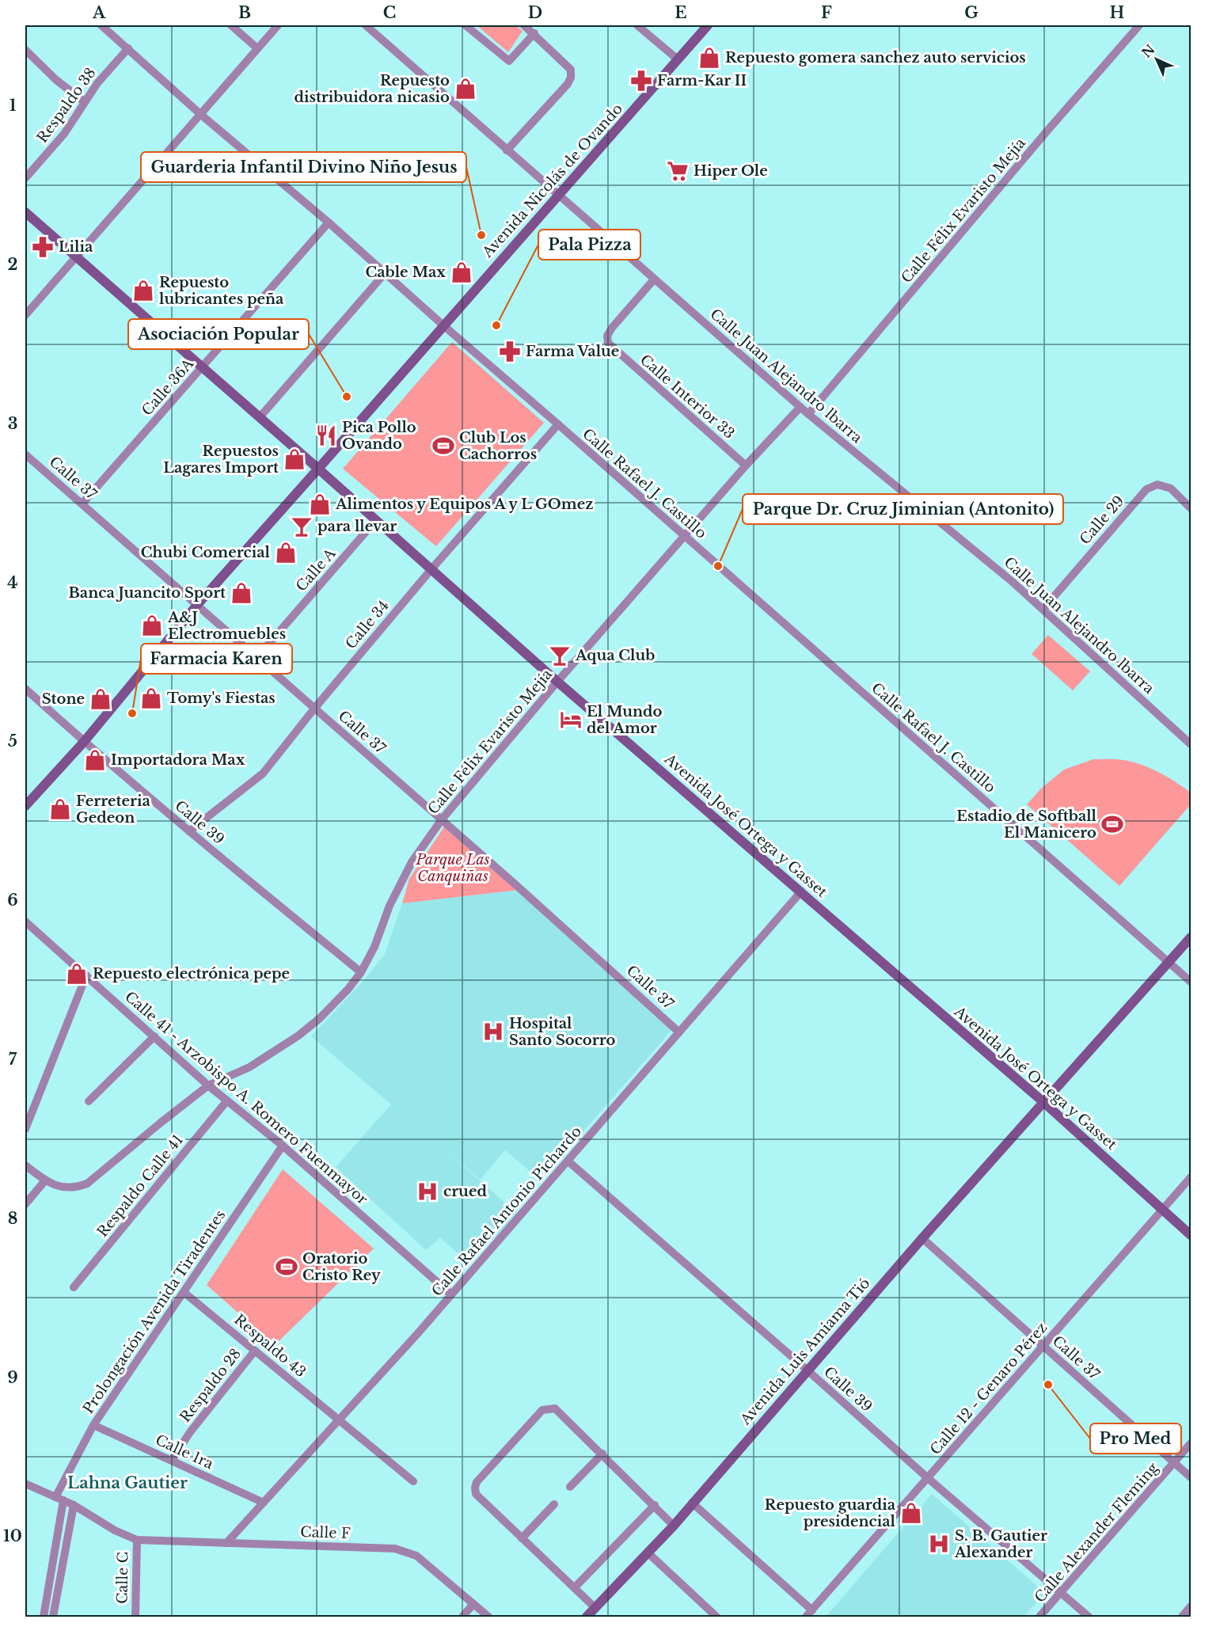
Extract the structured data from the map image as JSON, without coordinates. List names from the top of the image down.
{
  "streets": {
    "main road": ["Avenida Nicolás de Ovando", "Avenida José Ortega y Gasset", "Avenida Luis Amiama Tió"],
    "street": [
      "Respaldo 38",
      "Calle Félix Evaristo Mejía",
      "Calle Juan Alejandro lbarra",
      "Calle 36A",
      "Calle Interior 33",
      "Calle 37",
      "Calle Rafael J. Castillo",
      "Calle 29",
      "Calle A",
      "Calle 34",
      "Calle 39",
      "Calle 41 - Arzobispo A. Romero Fuenmayor",
      "Respaldo Calle 41",
      "Calle Rafael Antonio Pichardo",
      "Prolongación Avenida Tiradentes",
      "Respaldo 43",
      "Respaldo 28",
      "Calle 12 - Genaro Pérez",
      "Calle 1ra",
      "Calle F",
      "Calle Alexander Fleming",
      "Calle C"
    ]
  },
  "crossings": [
    ["Respaldo 38", "Calle Rafael J. Castillo"],
    ["Avenida Nicolás de Ovando", "Calle Juan Alejandro lbarra"],
    ["Avenida Nicolás de Ovando", "Calle 37"],
    ["Avenida Nicolás de Ovando", "Calle Rafael J. Castillo"],
    ["Avenida Nicolás de Ovando", "Calle 39"],
    ["Avenida Nicolás de Ovando", "Avenida José Ortega y Gasset"],
    ["Calle Félix Evaristo Mejía", "Calle Juan Alejandro lbarra"],
    ["Calle Félix Evaristo Mejía", "Calle Interior 33"],
    ["Calle Félix Evaristo Mejía", "Calle 37"],
    ["Calle Félix Evaristo Mejía", "Calle Rafael J. Castillo"],
    ["Calle Félix Evaristo Mejía", "Calle 39"],
    ["Calle Félix Evaristo Mejía", "Avenida José Ortega y Gasset"],
    ["Calle Félix Evaristo Mejía", "Calle 41 - Arzobispo A. Romero Fuenmayor"],
    ["Calle Juan Alejandro lbarra", "Calle Interior 33"],
    ["Calle Juan Alejandro lbarra", "Calle 29"],
    ["Calle 36A", "Calle 37"],
    ["Calle 36A", "Calle Rafael J. Castillo"],
    ["Calle 36A", "Avenida José Ortega y Gasset"],
    ["Calle 37", "Calle A"],
    ["Calle 37", "Calle 34"],
    ["Calle 37", "Calle Rafael Antonio Pichardo"],
    ["Calle 37", "Avenida Luis Amiama Tió"],
    ["Calle 37", "Calle 12 - Genaro Pérez"],
    ["Calle 37", "Calle Alexander Fleming"],
    ["Calle Rafael J. Castillo", "Calle 34"],
    ["Calle Rafael J. Castillo", "Avenida Luis Amiama Tió"],
    ["Calle A", "Avenida José Ortega y Gasset"],
    ["Calle 34", "Calle 39"],
    ["Calle 34", "Avenida José Ortega y Gasset"],
    ["Calle 39", "Calle Rafael Antonio Pichardo"],
    ["Calle 39", "Avenida Luis Amiama Tió"],
    ["Calle 39", "Calle 12 - Genaro Pérez"],
    ["Calle 39", "Calle Alexander Fleming"],
    ["Avenida José Ortega y Gasset", "Calle Rafael Antonio Pichardo"],
    ["Avenida José Ortega y Gasset", "Avenida Luis Amiama Tió"],
    ["Avenida José Ortega y Gasset", "Calle 12 - Genaro Pérez"],
    ["Calle 41 - Arzobispo A. Romero Fuenmayor", "Respaldo Calle 41"],
    ["Calle 41 - Arzobispo A. Romero Fuenmayor", "Calle Rafael Antonio Pichardo"],
    ["Calle 41 - Arzobispo A. Romero Fuenmayor", "Prolongación Avenida Tiradentes"],
    ["Calle Rafael Antonio Pichardo", "Respaldo 43"],
    ["Calle Rafael Antonio Pichardo", "Calle 1ra"],
    ["Calle Rafael Antonio Pichardo", "Calle F"],
    ["Prolongación Avenida Tiradentes", "Respaldo 43"],
    ["Prolongación Avenida Tiradentes", "Calle 1ra"],
    ["Respaldo 43", "Respaldo 28"],
    ["Respaldo 28", "Calle 1ra"],
    ["Calle F", "Calle C"]
  ],
  "districts": ["Lahna Gautier"],
  "parks": ["Parque Las Canquiñas"],
  "places": {
    "shop": [
      "Repuesto gomera sanchez auto servicios",
      "Repuesto distribuidora nicasio",
      "Cable Max",
      "Repuesto lubricantes peña",
      "Repuestos Lagares Import",
      "Alimentos y Equipos A y L GOmez",
      "Chubi Comercial",
      "Banca Juancito Sport",
      "A&J Electromuebles",
      "Tomy's Fiestas",
      "Stone",
      "Importadora Max",
      "Ferreteria Gedeon",
      "Repuesto electrónica pepe",
      "Repuesto guardia presidencial"
    ],
    "pharmacy": ["Farm-Kar II", "Lilia", "Farma Value"],
    "supermarket": ["Hiper Ole"],
    "other": [
      "Guarderia Infantil Divino Niño Jesus",
      "Pala Pizza",
      "Asociación Popular",
      "Parque Dr. Cruz Jiminian (Antonito)",
      "Farmacia Karen",
      "Pro Med"
    ],
    "restaurant": ["Pica Pollo Ovando"],
    "sports": ["Club Los Cachorros", "Estadio de Softball El Manicero", "Oratorio Cristo Rey"],
    "bar": ["para llevar", "Aqua Club"],
    "hotel": ["El Mundo del Amor"],
    "hospital": ["Hospital Santo Socorro", "crued", "S. B. Gautier Alexander"]
  },
  "north": "top left",
  "grid": {
    "columns": [
      "A",
      "B",
      "C",
      "D",
      "E",
      "F",
      "G",
      "H"
    ],
    "rows": [
      "1",
      "2",
      "3",
      "4",
      "5",
      "6",
      "7",
      "8",
      "9",
      "10"
    ]
  }
}
